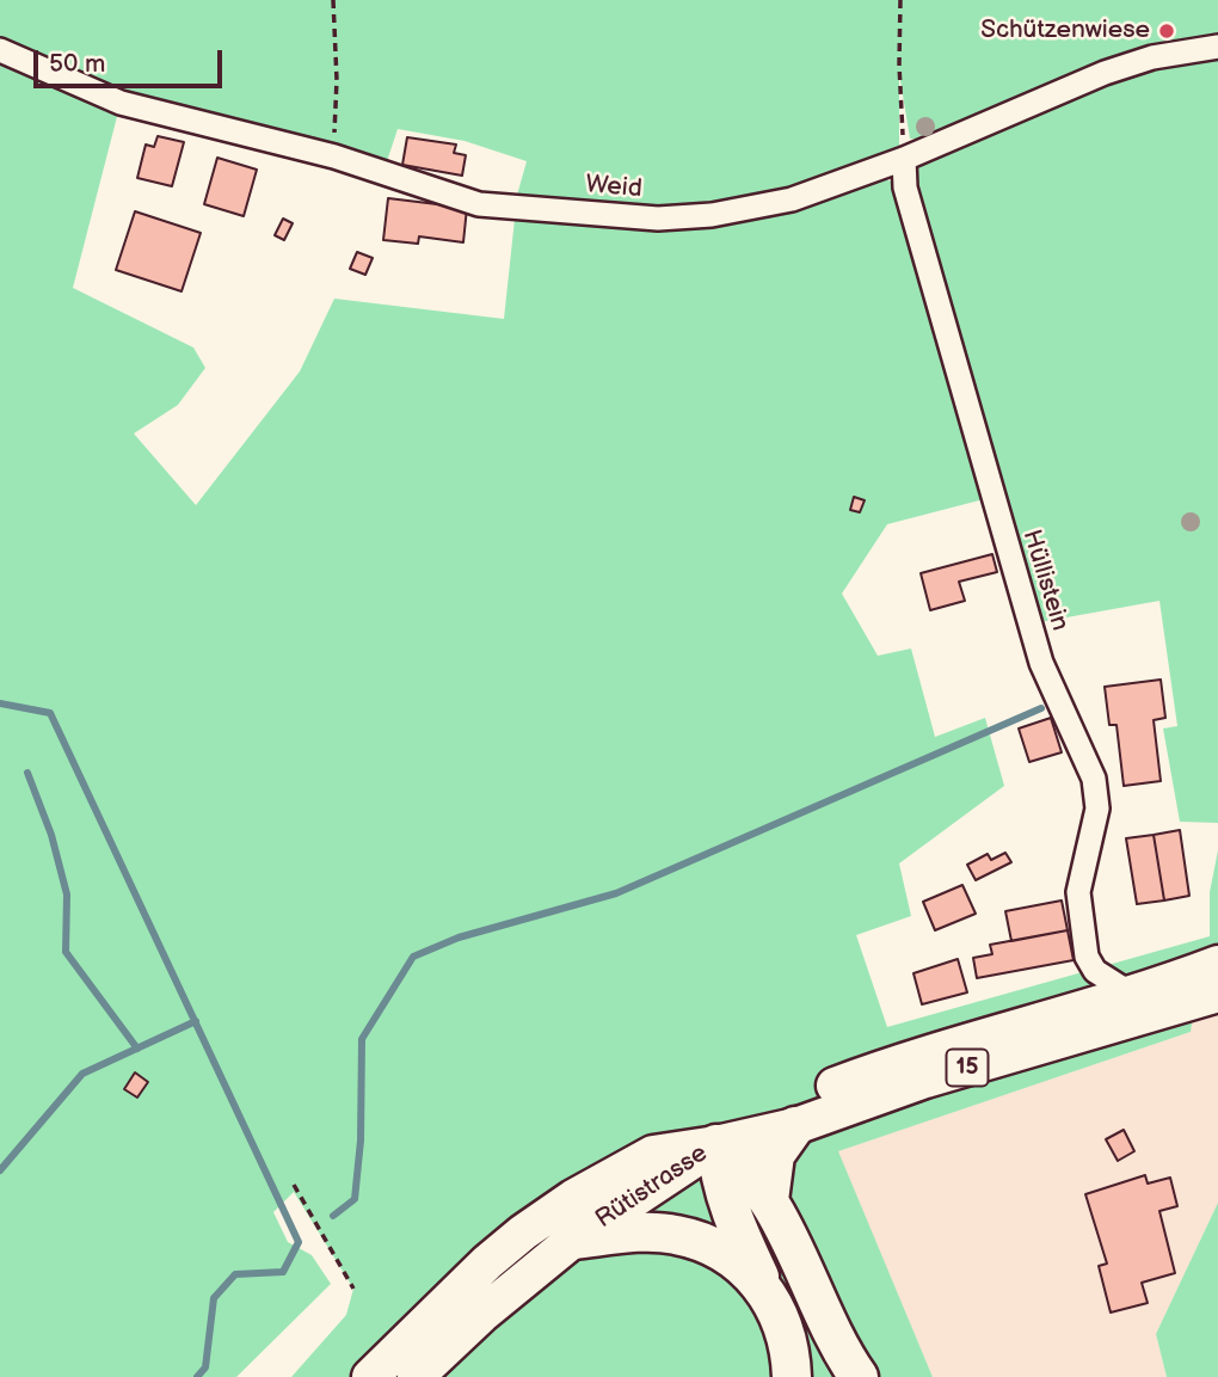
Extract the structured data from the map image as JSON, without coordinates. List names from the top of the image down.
{
  "streets": {
    "main road": ["15", "Rütistrasse"],
    "street": ["Weid", "Hüllistein"]
  },
  "crossings": [
    ["Weid", "Hüllistein"],
    ["Hüllistein", "15"],
    ["15", "Rütistrasse"]
  ],
  "places": ["Schützenwiese"],
  "scale_bar": "50 m"
}
